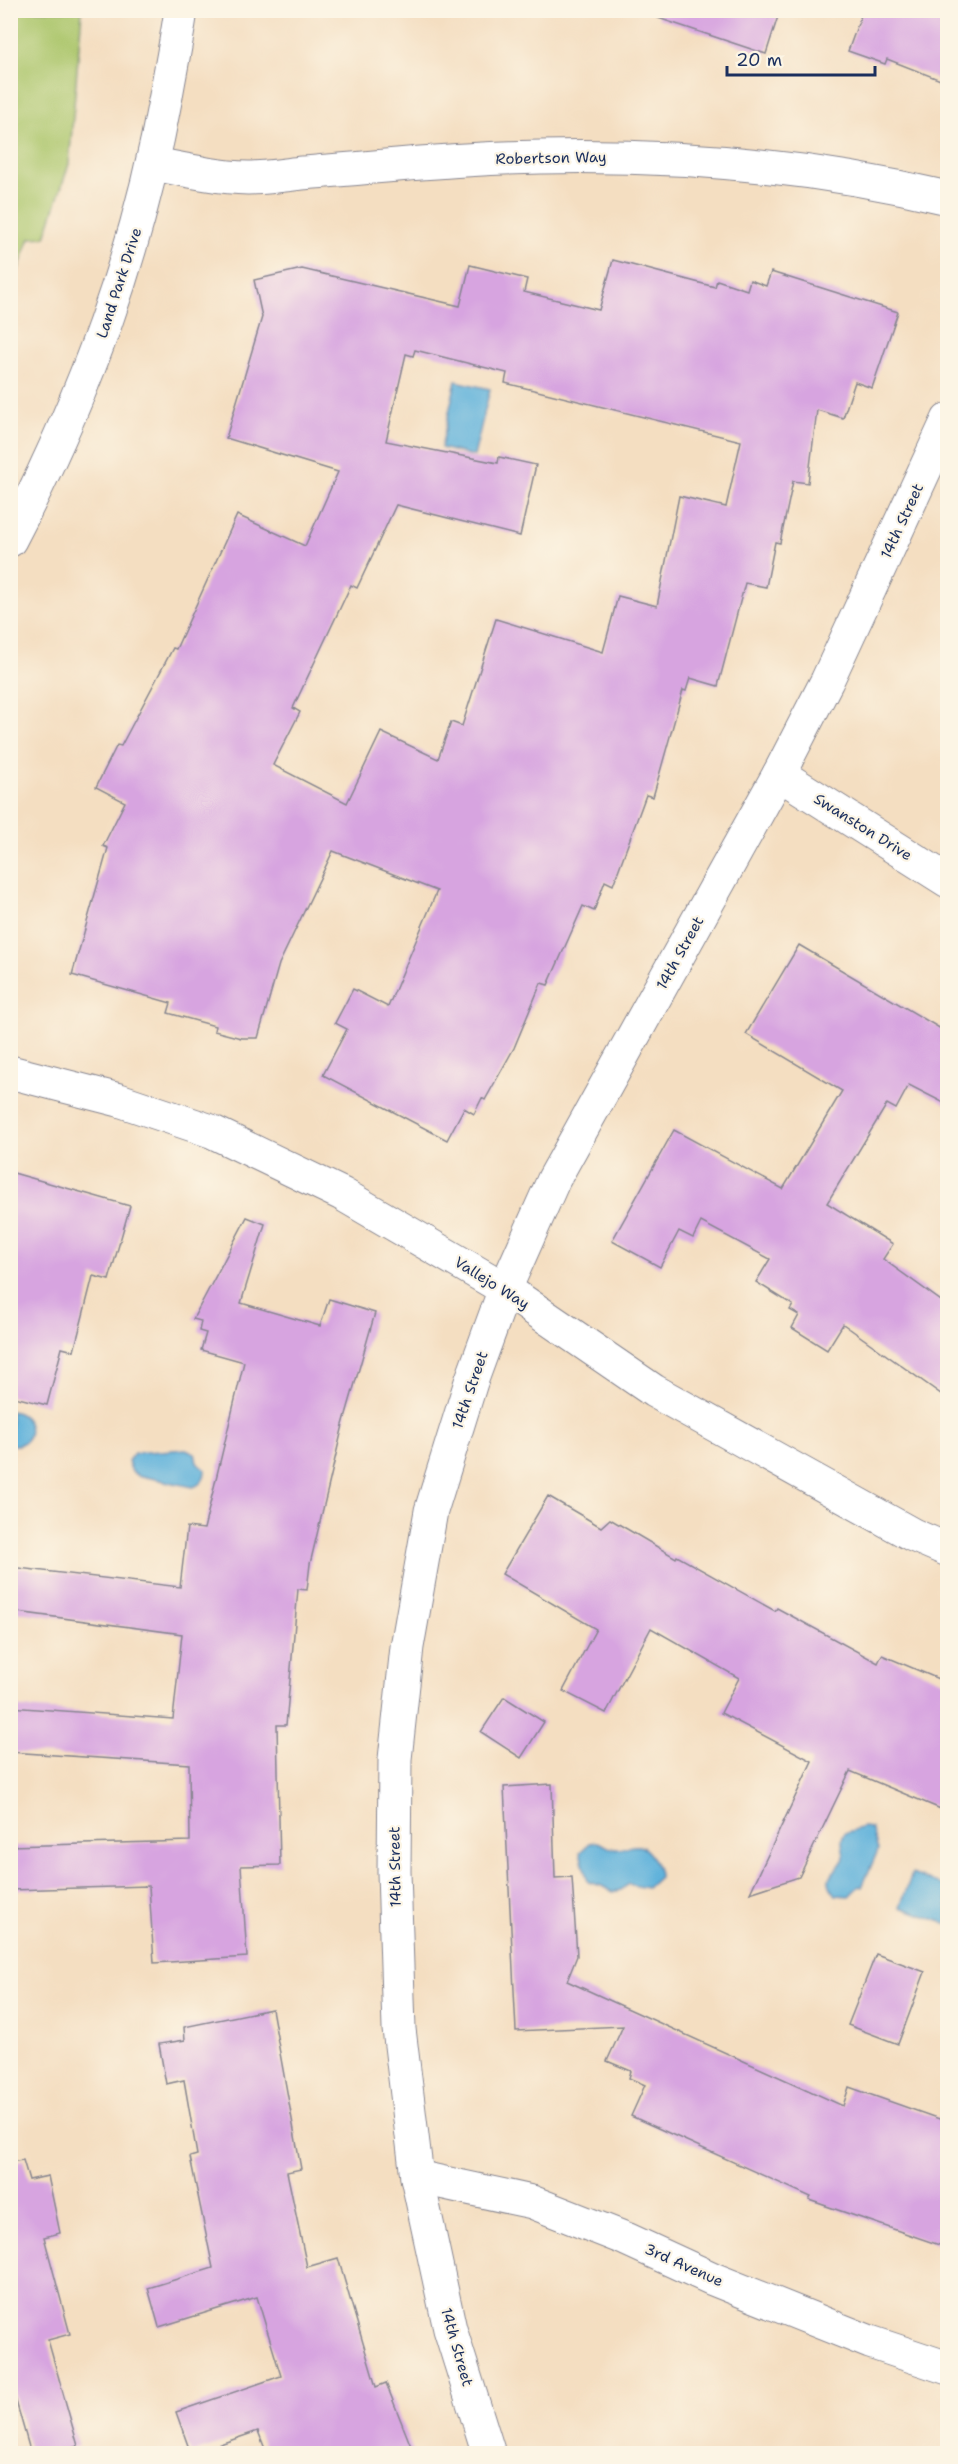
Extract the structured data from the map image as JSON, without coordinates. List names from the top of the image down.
{
  "streets": {
    "street": [
      "Robertson Way",
      "Land Park Drive",
      "14th Street",
      "Swanston Drive",
      "Vallejo Way",
      "3rd Avenue"
    ]
  },
  "crossings": [
    ["Robertson Way", "Land Park Drive"],
    ["14th Street", "Swanston Drive"],
    ["14th Street", "Vallejo Way"],
    ["14th Street", "3rd Avenue"]
  ],
  "scale_bar": "20 m"
}
